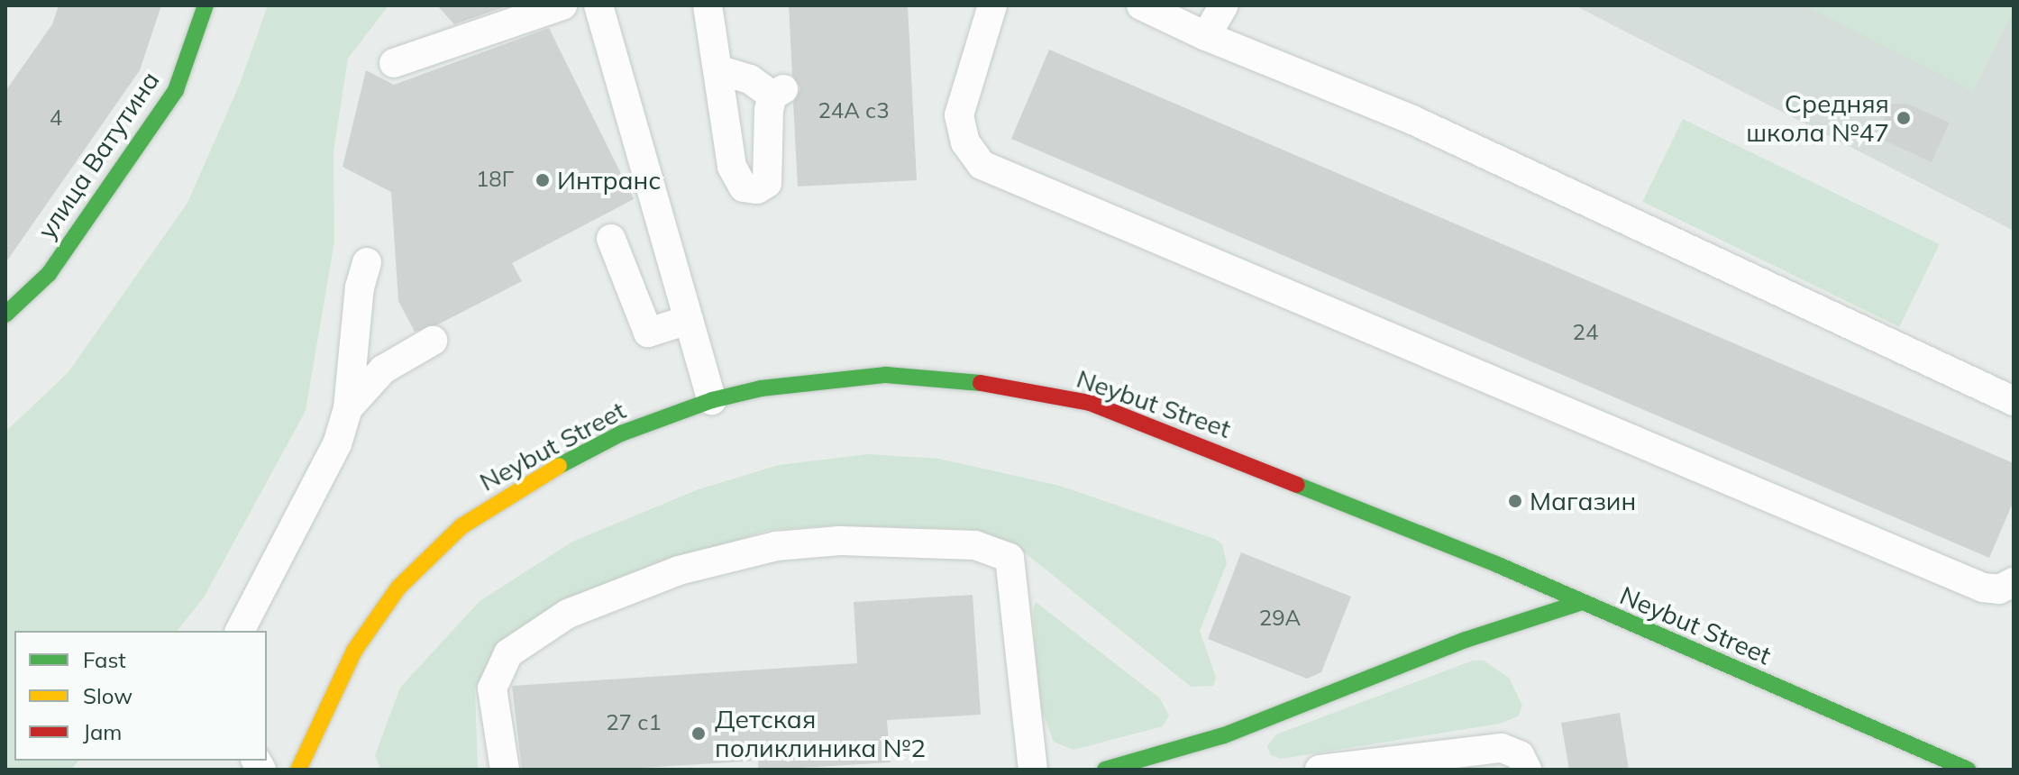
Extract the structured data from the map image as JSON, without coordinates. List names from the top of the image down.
{
  "streets": {
    "street": ["улица Ватутина", "Neybut Street"]
  },
  "places": [
    "Средняя школа №47",
    "Интранс",
    "Магазин",
    "Детская поликлиника №2"
  ],
  "house_numbers": [
    "24А с3",
    "4",
    "18Г",
    "24",
    "29А",
    "27 с1"
  ],
  "legend": ["Fast", "Slow", "Jam"]
}
